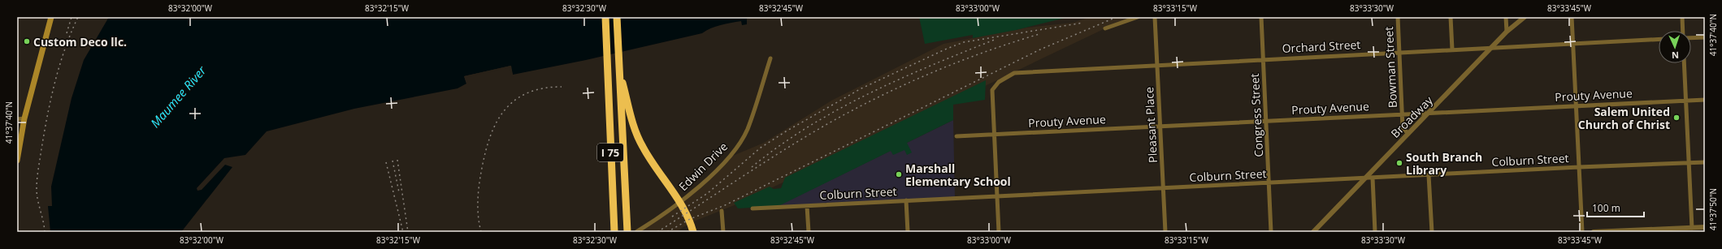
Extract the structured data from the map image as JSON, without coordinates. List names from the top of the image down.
{
  "streets": {
    "highway": ["I 75"],
    "street": [
      "Orchard Street",
      "Bowman Street",
      "Prouty Avenue",
      "Congress Street",
      "Broadway",
      "Pleasant Place",
      "Colburn Street",
      "Edwin Drive"
    ]
  },
  "crossings": [
    ["Orchard Street", "Bowman Street"],
    ["Orchard Street", "Prouty Avenue"],
    ["Orchard Street", "Congress Street"],
    ["Orchard Street", "Broadway"],
    ["Orchard Street", "Pleasant Place"],
    ["Bowman Street", "Prouty Avenue"],
    ["Bowman Street", "Broadway"],
    ["Prouty Avenue", "Congress Street"],
    ["Prouty Avenue", "Broadway"],
    ["Prouty Avenue", "Pleasant Place"],
    ["Congress Street", "Colburn Street"],
    ["Broadway", "Colburn Street"],
    ["Pleasant Place", "Colburn Street"]
  ],
  "water": ["Maumee River"],
  "places": [
    "Custom Deco llc.",
    "Salem United Church of Christ",
    "South Branch Library",
    "Marshall Elementary School"
  ],
  "scale_bar": "100 m",
  "north": "bottom",
  "coordinates": [
    "83°32'00\"W",
    "83°32'15\"W",
    "83°32'30\"W",
    "83°32'45\"W",
    "83°33'00\"W",
    "83°33'15\"W",
    "83°33'30\"W",
    "83°33'45\"W",
    "41°37'40\"N",
    "41°37'50\"N"
  ]
}
